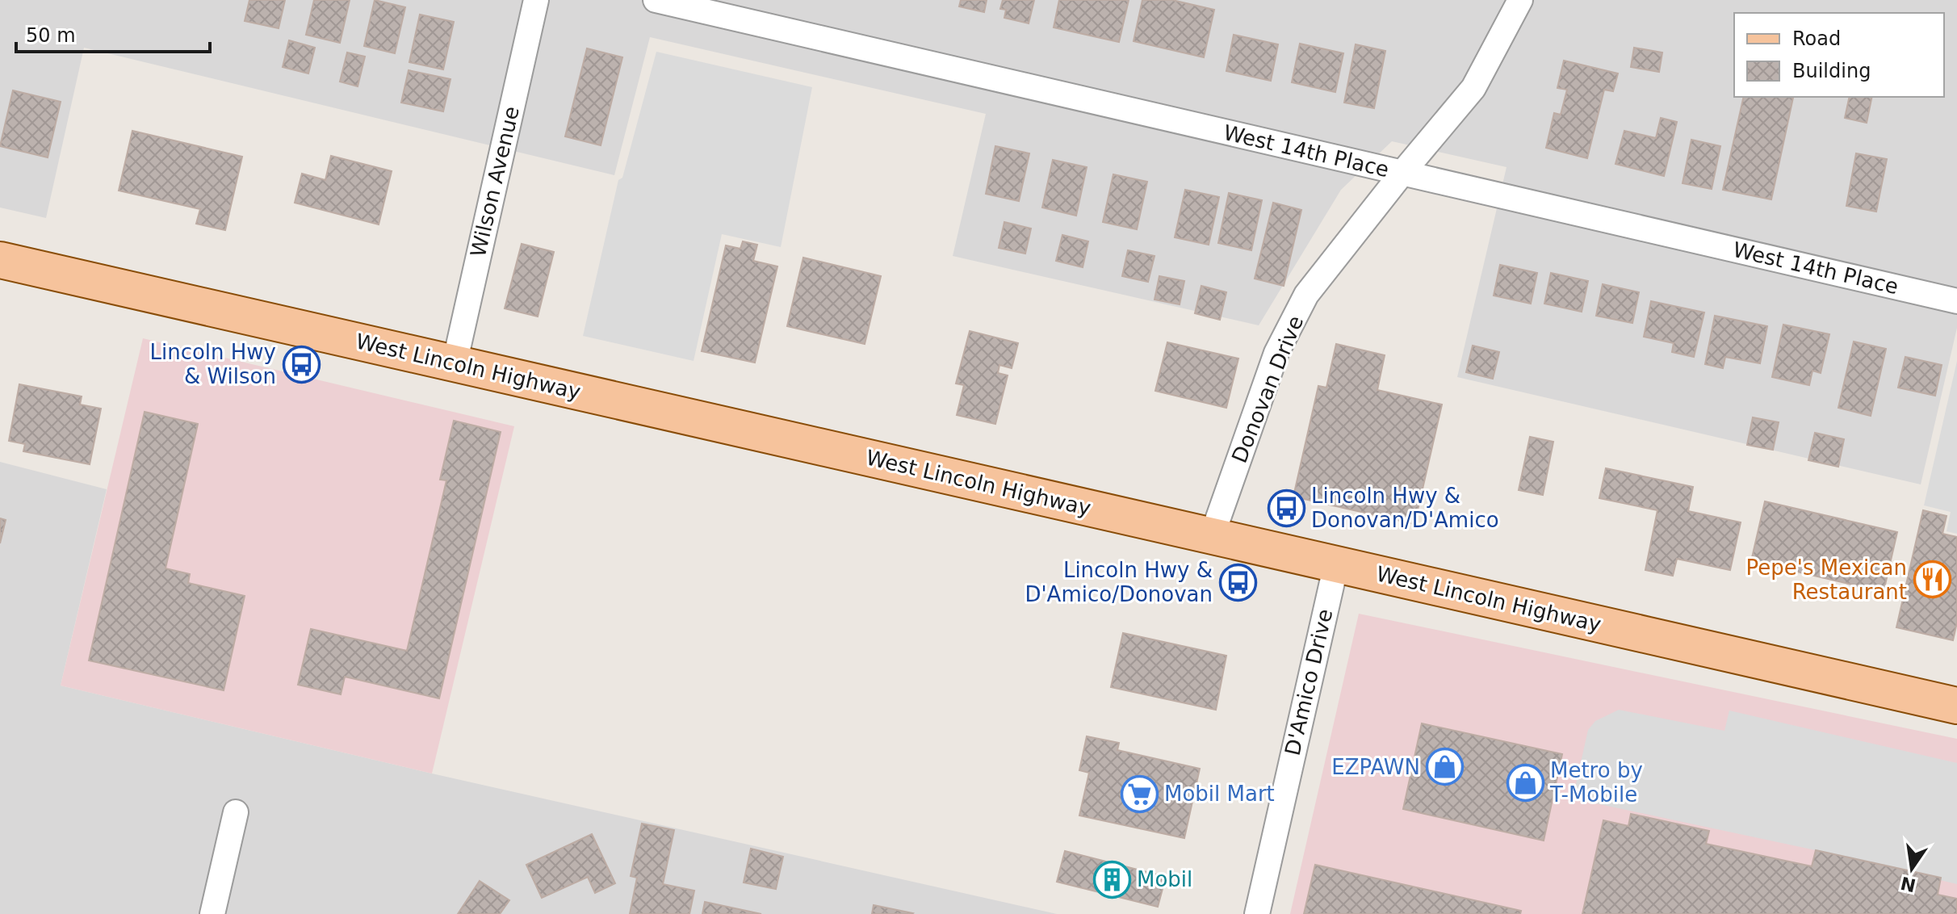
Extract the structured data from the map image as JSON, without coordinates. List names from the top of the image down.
{
  "streets": {
    "main road": ["West Lincoln Highway"],
    "street": [
      "West 14th Place",
      "Wilson Avenue",
      "Donovan Drive",
      "D'Amico Drive"
    ]
  },
  "crossings": [
    ["West 14th Place", "Donovan Drive"],
    ["Wilson Avenue", "West Lincoln Highway"],
    ["West Lincoln Highway", "Donovan Drive"],
    ["West Lincoln Highway", "D'Amico Drive"]
  ],
  "places": {
    "bus stop": ["Lincoln Hwy & Wilson", "Lincoln Hwy & Donovan/D'Amico", "Lincoln Hwy & D'Amico/Donovan"],
    "restaurant": ["Pepe's Mexican Restaurant"],
    "shop": ["EZPAWN", "Metro by T-Mobile"],
    "supermarket": ["Mobil Mart"],
    "building": ["Mobil"]
  },
  "legend": ["Road", "Building"],
  "scale_bar": "50 m",
  "north": "bottom"
}
